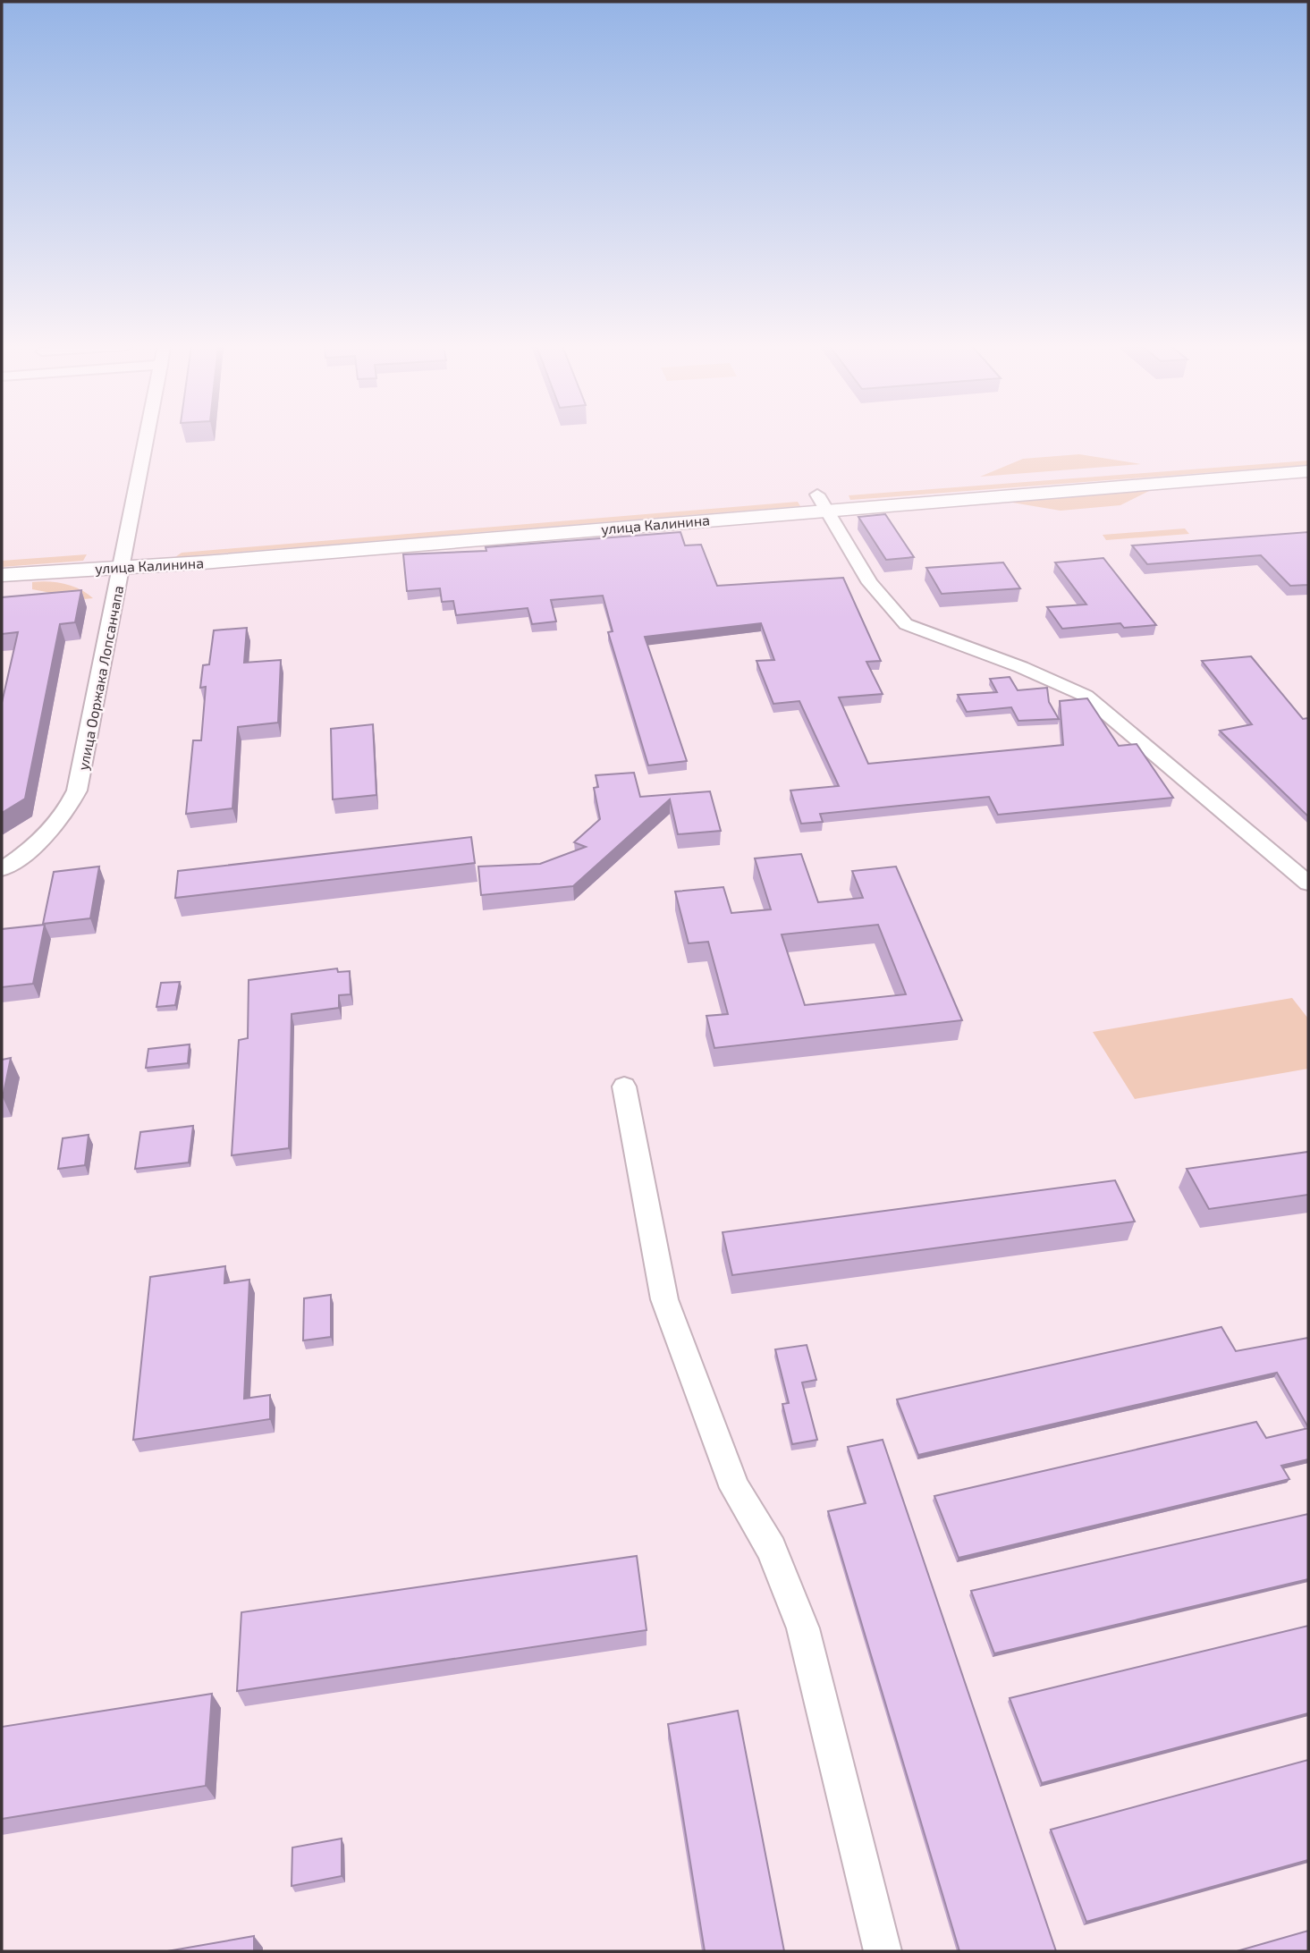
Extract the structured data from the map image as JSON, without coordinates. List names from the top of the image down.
{
  "streets": {
    "main road": ["улица Калинина"],
    "street": ["улица Ооржака Лопсанчапа"]
  },
  "crossings": [
    ["улица Калинина", "улица Ооржака Лопсанчапа"]
  ]
}
